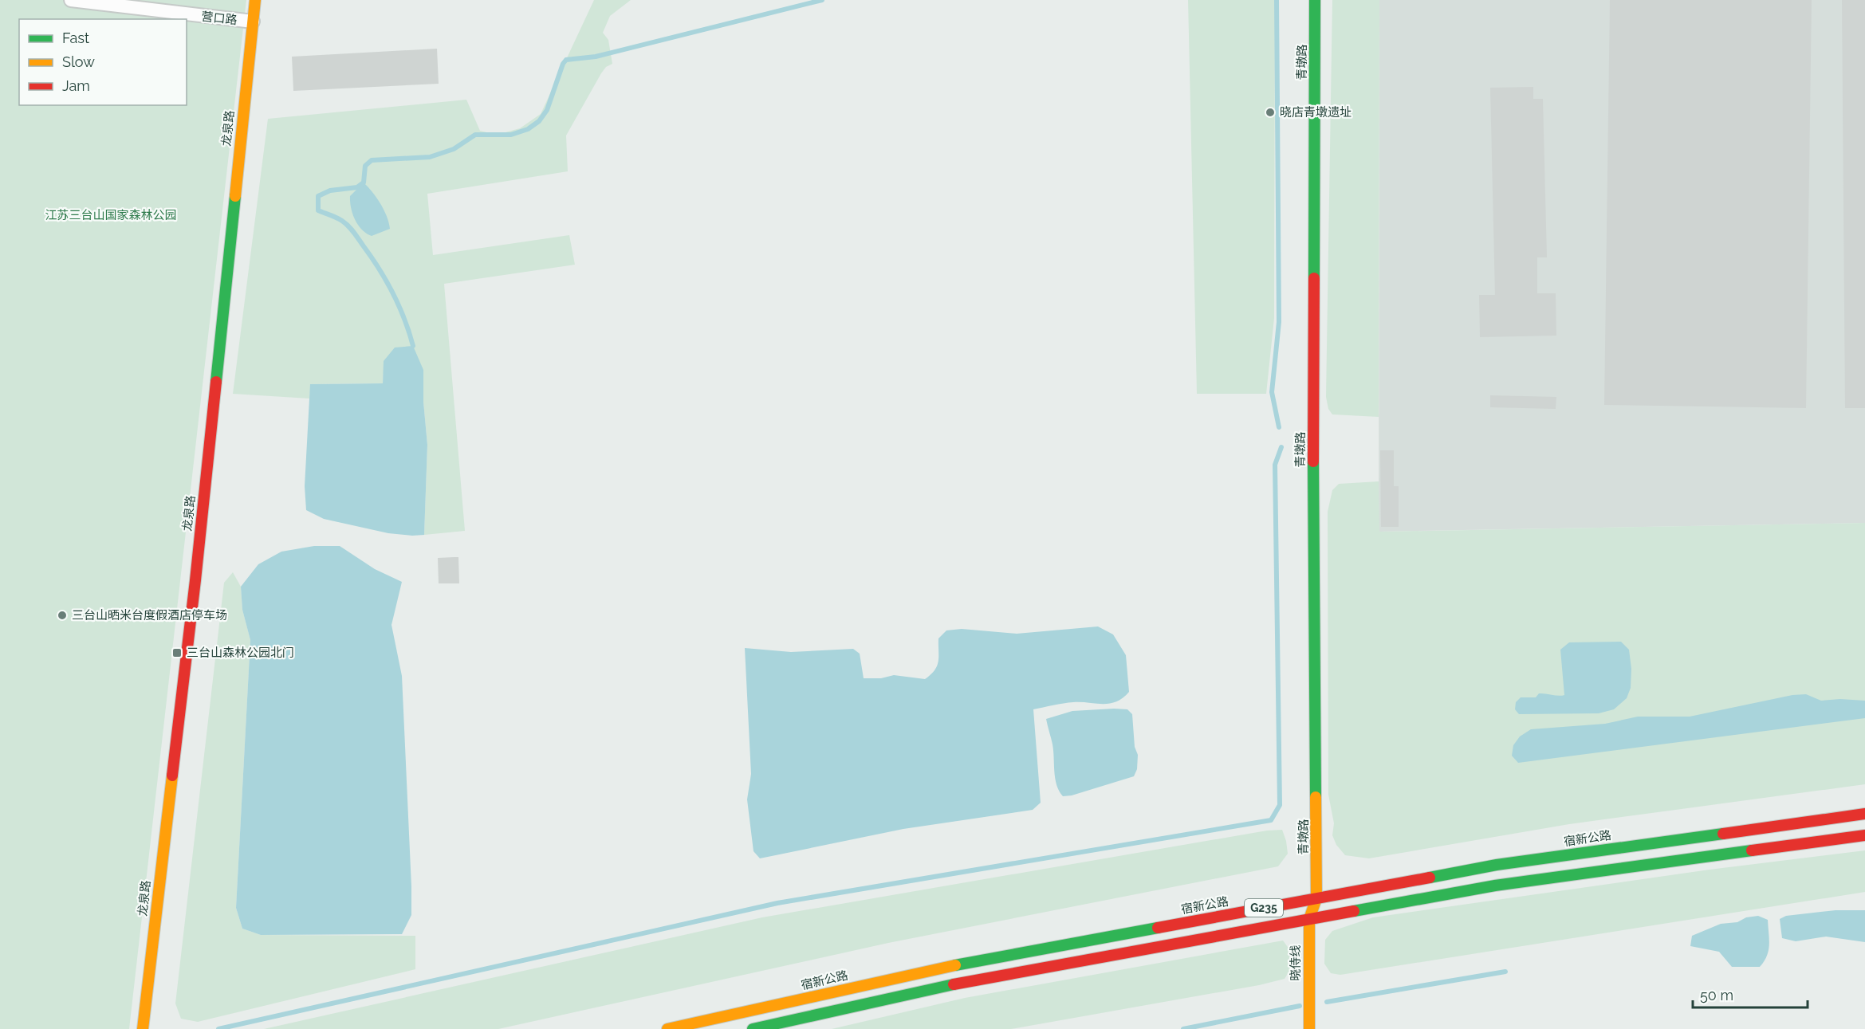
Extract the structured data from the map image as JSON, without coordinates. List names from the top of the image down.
{
  "streets": {
    "main road": [
      "青墩路",
      "龙泉路",
      "宿新公路",
      "G235",
      "晓侍线"
    ],
    "street": ["营口路"]
  },
  "crossings": [
    ["营口路", "龙泉路"],
    ["青墩路", "宿新公路"],
    ["青墩路", "晓侍线"],
    ["宿新公路", "晓侍线"],
    ["G235", "晓侍线"]
  ],
  "parks": ["江苏三台山国家森林公园"],
  "places": {
    "other": ["晓店青墩遗址", "三台山晒米台度假酒店停车场"],
    "transit": ["三台山森林公园北门"]
  },
  "legend": ["Fast", "Slow", "Jam"],
  "scale_bar": "50 m"
}
